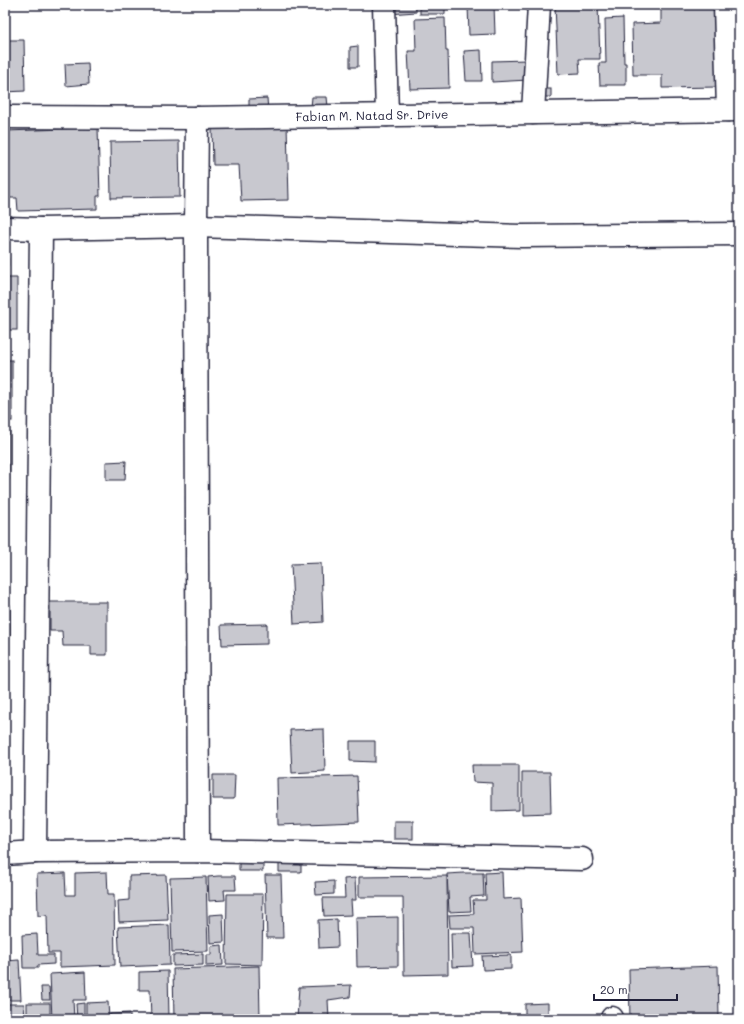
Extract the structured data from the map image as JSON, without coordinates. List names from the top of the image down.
{
  "streets": {
    "street": ["Fabian M. Natad Sr. Drive"]
  },
  "scale_bar": "20 m"
}
